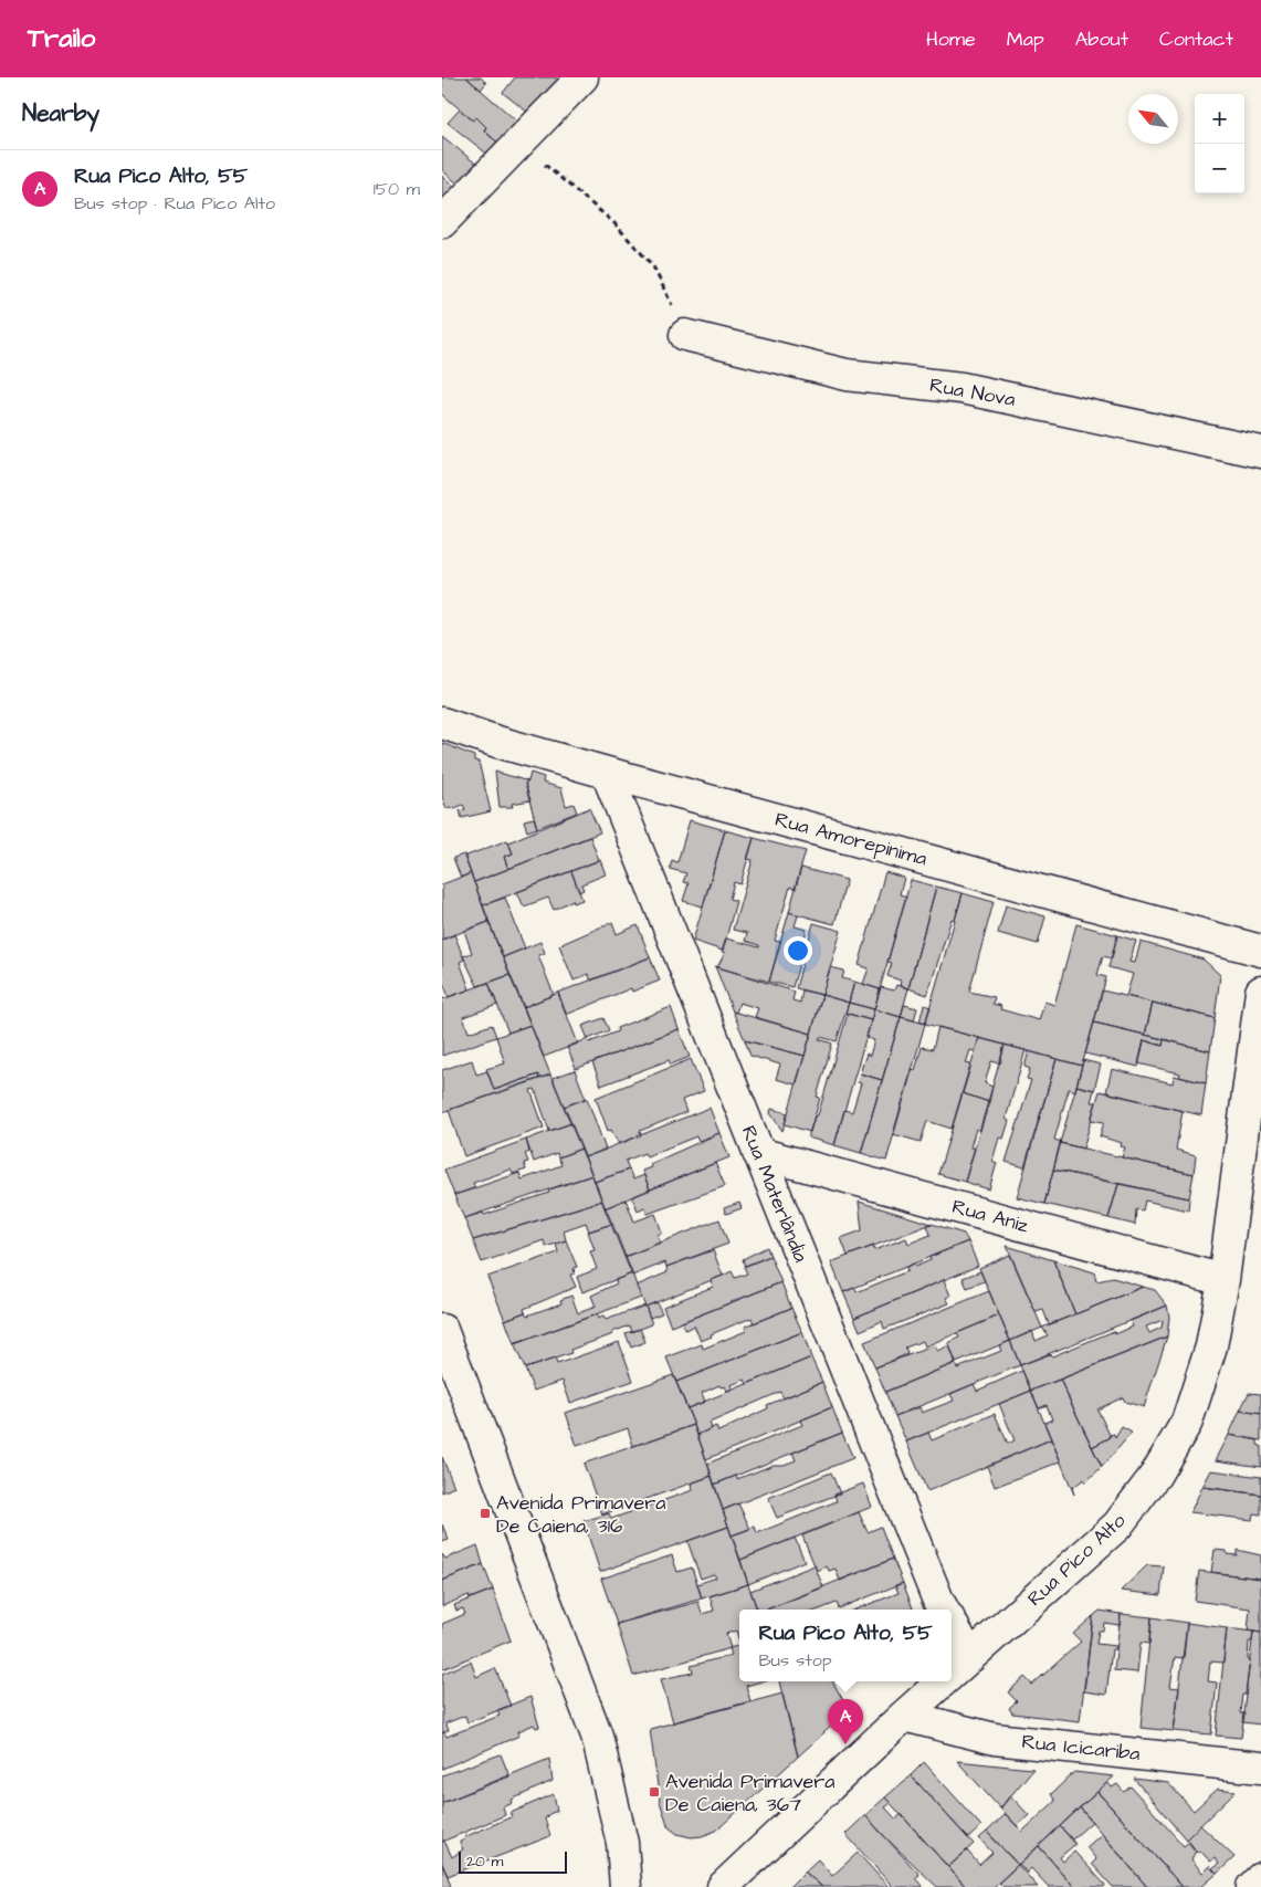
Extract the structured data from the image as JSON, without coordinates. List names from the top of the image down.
{
  "streets": {
    "street": [
      "Rua Nova",
      "Rua Amorepinima",
      "Rua Materlândia",
      "Rua Aniz",
      "Rua Pico Alto",
      "Rua Icicariba"
    ]
  },
  "crossings": [
    ["Rua Amorepinima", "Rua Materlândia"],
    ["Rua Materlândia", "Rua Aniz"],
    ["Rua Aniz", "Rua Pico Alto"],
    ["Rua Pico Alto", "Rua Icicariba"]
  ],
  "places": {
    "transit": ["Avenida Primavera De Caiena, 316", "Avenida Primavera De Caiena, 367"]
  },
  "scale_bar": "20 m",
  "north": "top left",
  "page": {
    "header": "Trailo",
    "nav": [
      "Home",
      "Map",
      "About",
      "Contact"
    ],
    "heading": "Nearby",
    "map_buttons": ["+", "−"],
    "list": [
      {
        "mark": "A",
        "name": "Rua Pico Alto, 55",
        "note": "Bus stop · Rua Pico Alto",
        "value": "150 m"
      }
    ],
    "popup": ["Rua Pico Alto, 55", "Bus stop"],
    "pins": "A",
    "scale": "20 m"
  }
}
